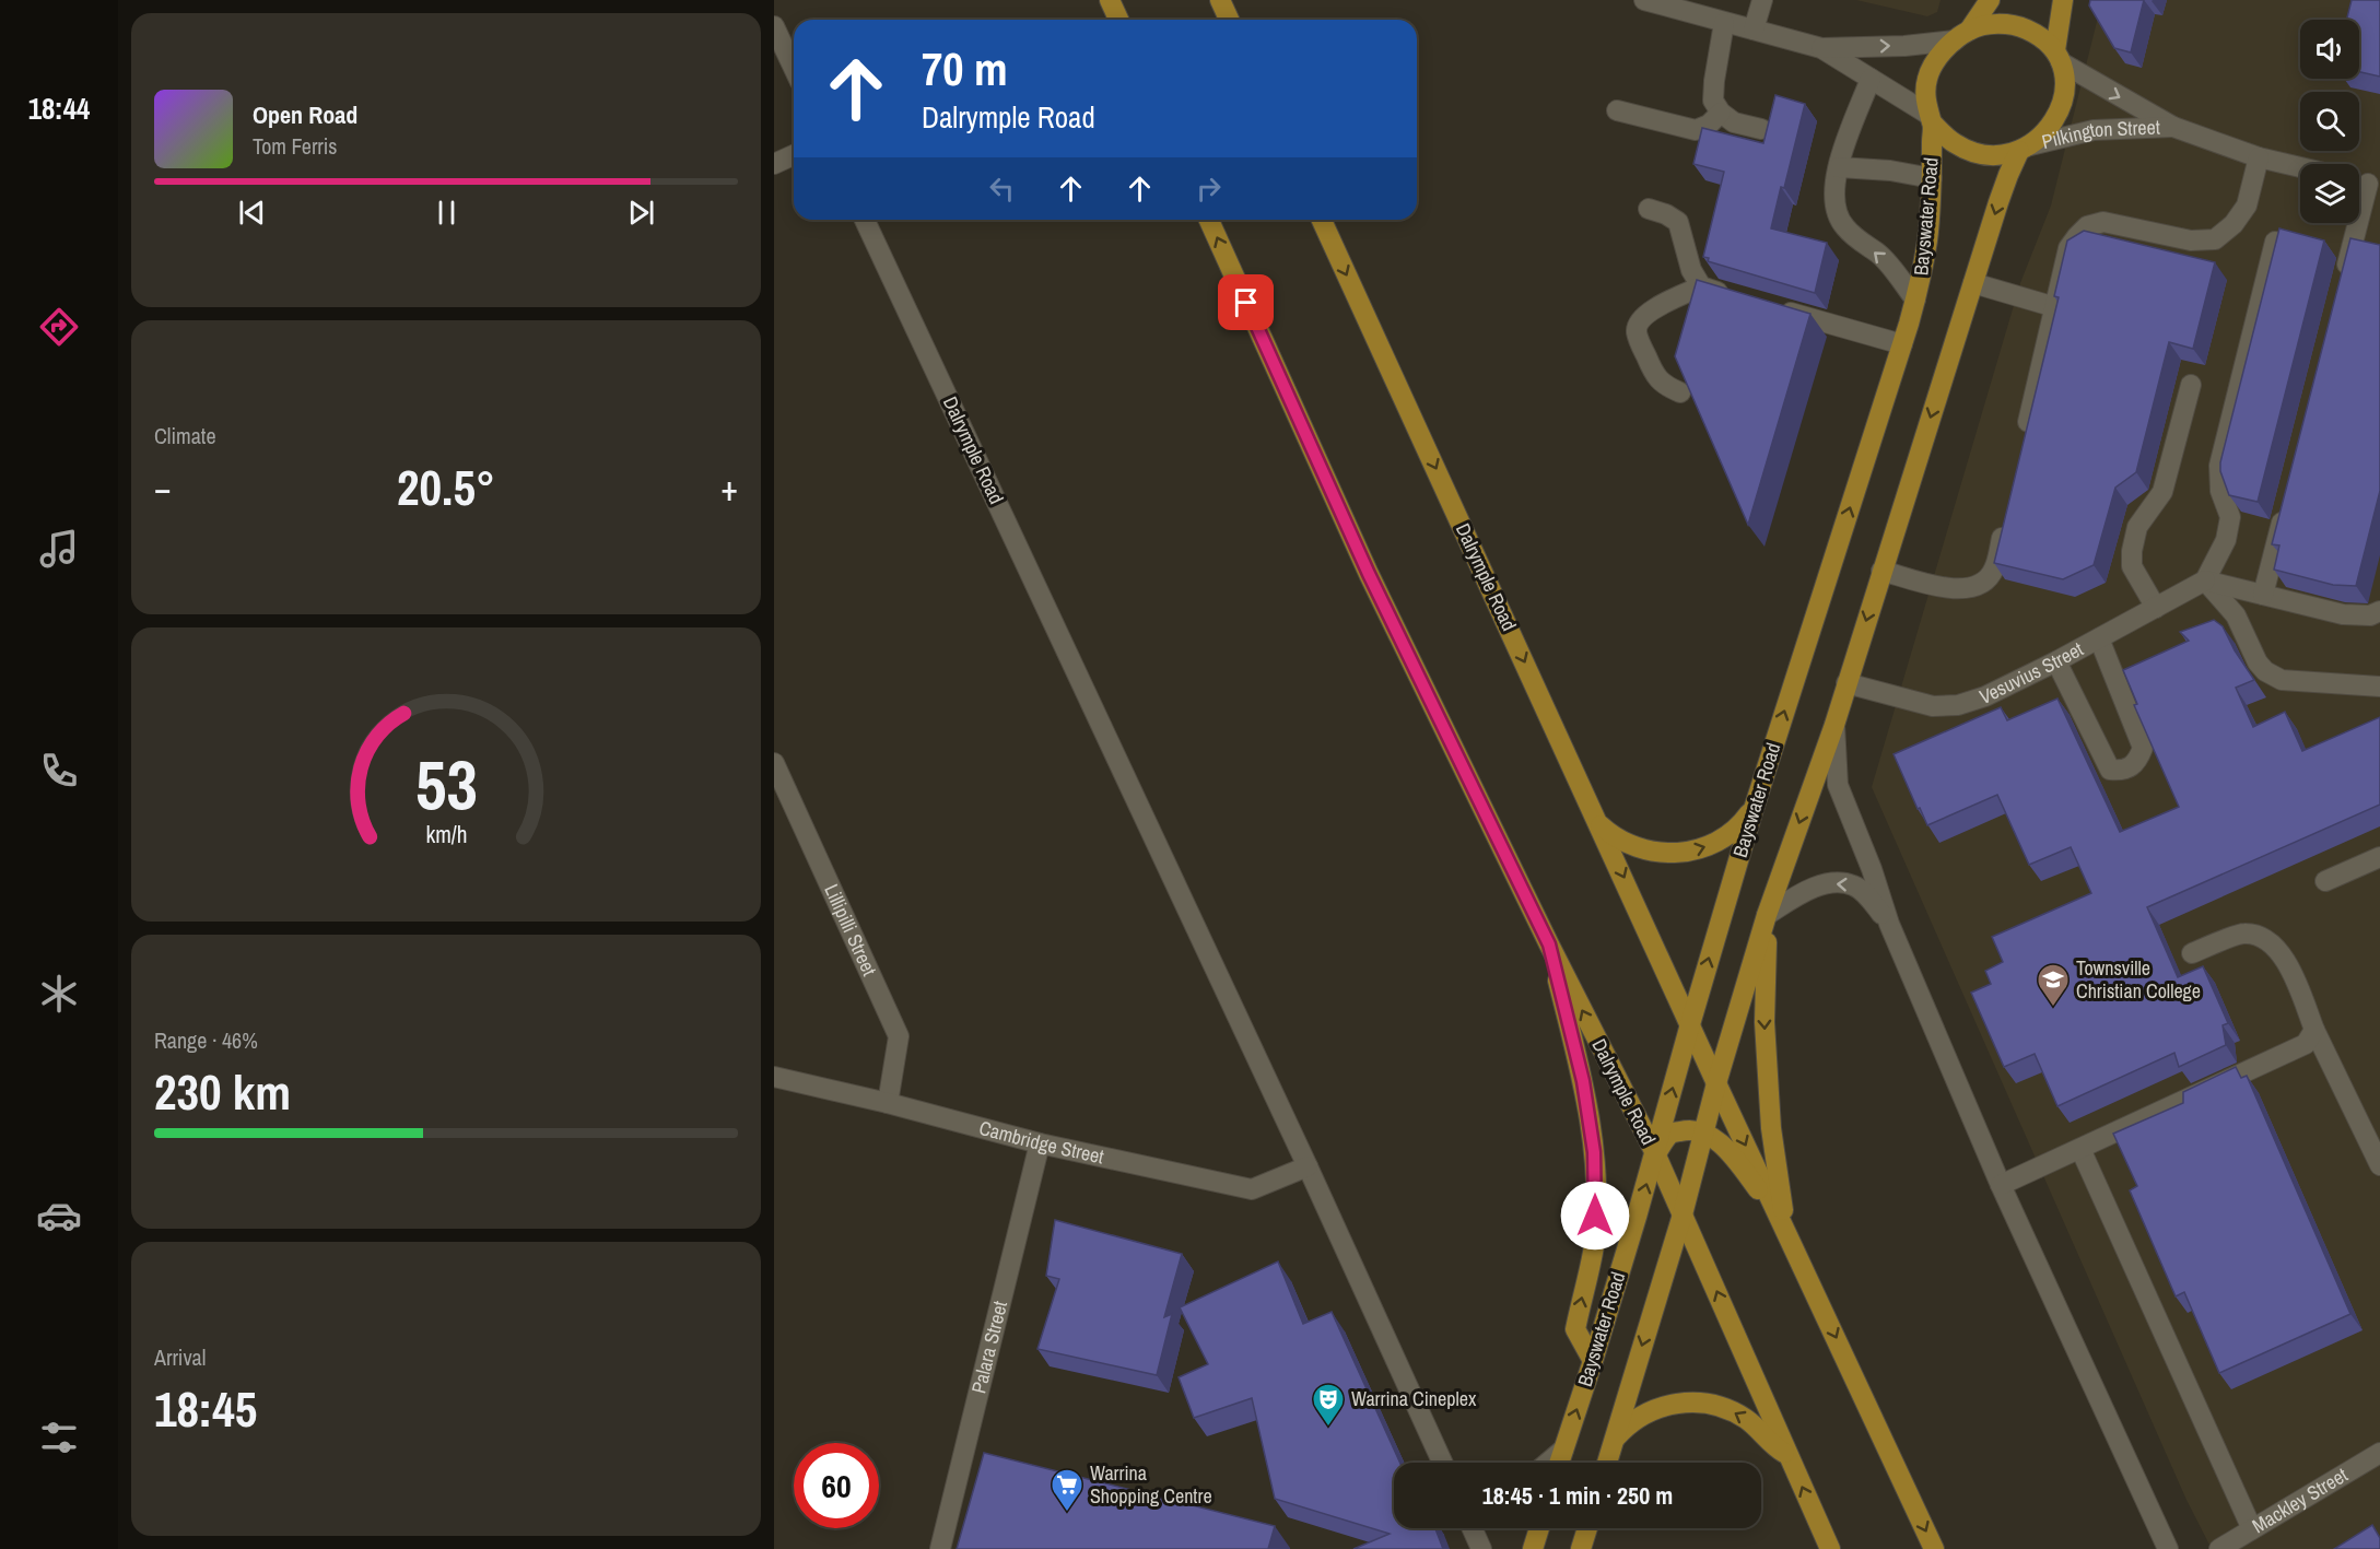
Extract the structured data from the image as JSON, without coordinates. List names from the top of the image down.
{
  "streets": {
    "main road": ["Bayswater Road", "Dalrymple Road"],
    "street": [
      "Pilkington Street",
      "Vesuvius Street",
      "Lillipilli Street",
      "Cambridge Street",
      "Palara Street",
      "Mackley Street"
    ]
  },
  "crossings": [
    ["Pilkington Street", "Bayswater Road"],
    ["Bayswater Road", "Dalrymple Road"],
    ["Dalrymple Road", "Cambridge Street"],
    ["Lillipilli Street", "Cambridge Street"],
    ["Cambridge Street", "Palara Street"]
  ],
  "places": {
    "school or university": ["Townsville Christian College"],
    "theatre": ["Warrina Cineplex"],
    "supermarket": ["Warrina Shopping Centre"]
  },
  "page": {
    "tabs": "18:44",
    "turn": ["70 m", "Dalrymple Road"],
    "song": ["Open Road", "Tom Ferris"],
    "tile": [
      "Climate",
      ["Range · 46%", "230 km"],
      ["Arrival", "18:45"]
    ],
    "heat": ["−", "20.5°", "+"],
    "limit": "60",
    "trip": "18:45 · 1 min · 250 m",
    "gauge": ["53", "km/h"]
  }
}
